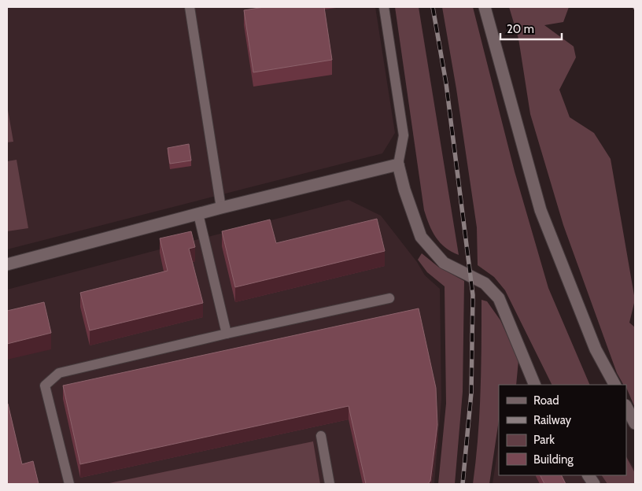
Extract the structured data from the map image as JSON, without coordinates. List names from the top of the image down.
{
  "legend": [
    "Road",
    "Railway",
    "Park",
    "Building"
  ],
  "scale_bar": "20 m"
}
